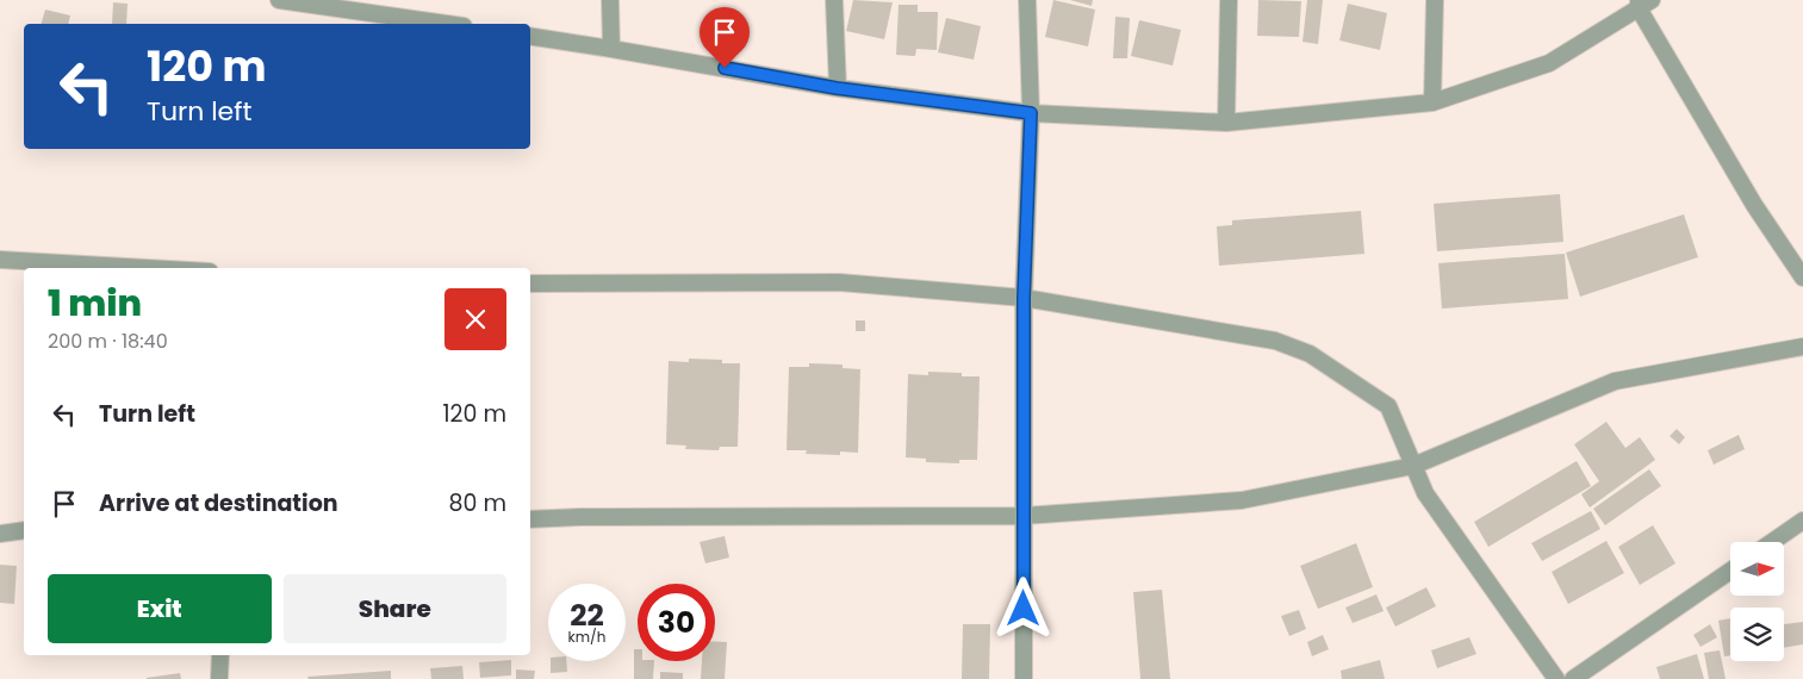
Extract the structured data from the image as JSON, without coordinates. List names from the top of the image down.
{
  "north": "right",
  "page": {
    "turn": ["120 m", "Turn left"],
    "heading": ["1 min", "200 m · 18:40"],
    "list": [
      {
        "name": "Turn left",
        "value": "120 m"
      },
      {
        "name": "Arrive at destination",
        "value": "80 m"
      }
    ],
    "buttons": ["Exit", "Share"],
    "speed": "22 km/h",
    "limit": "30"
  }
}
